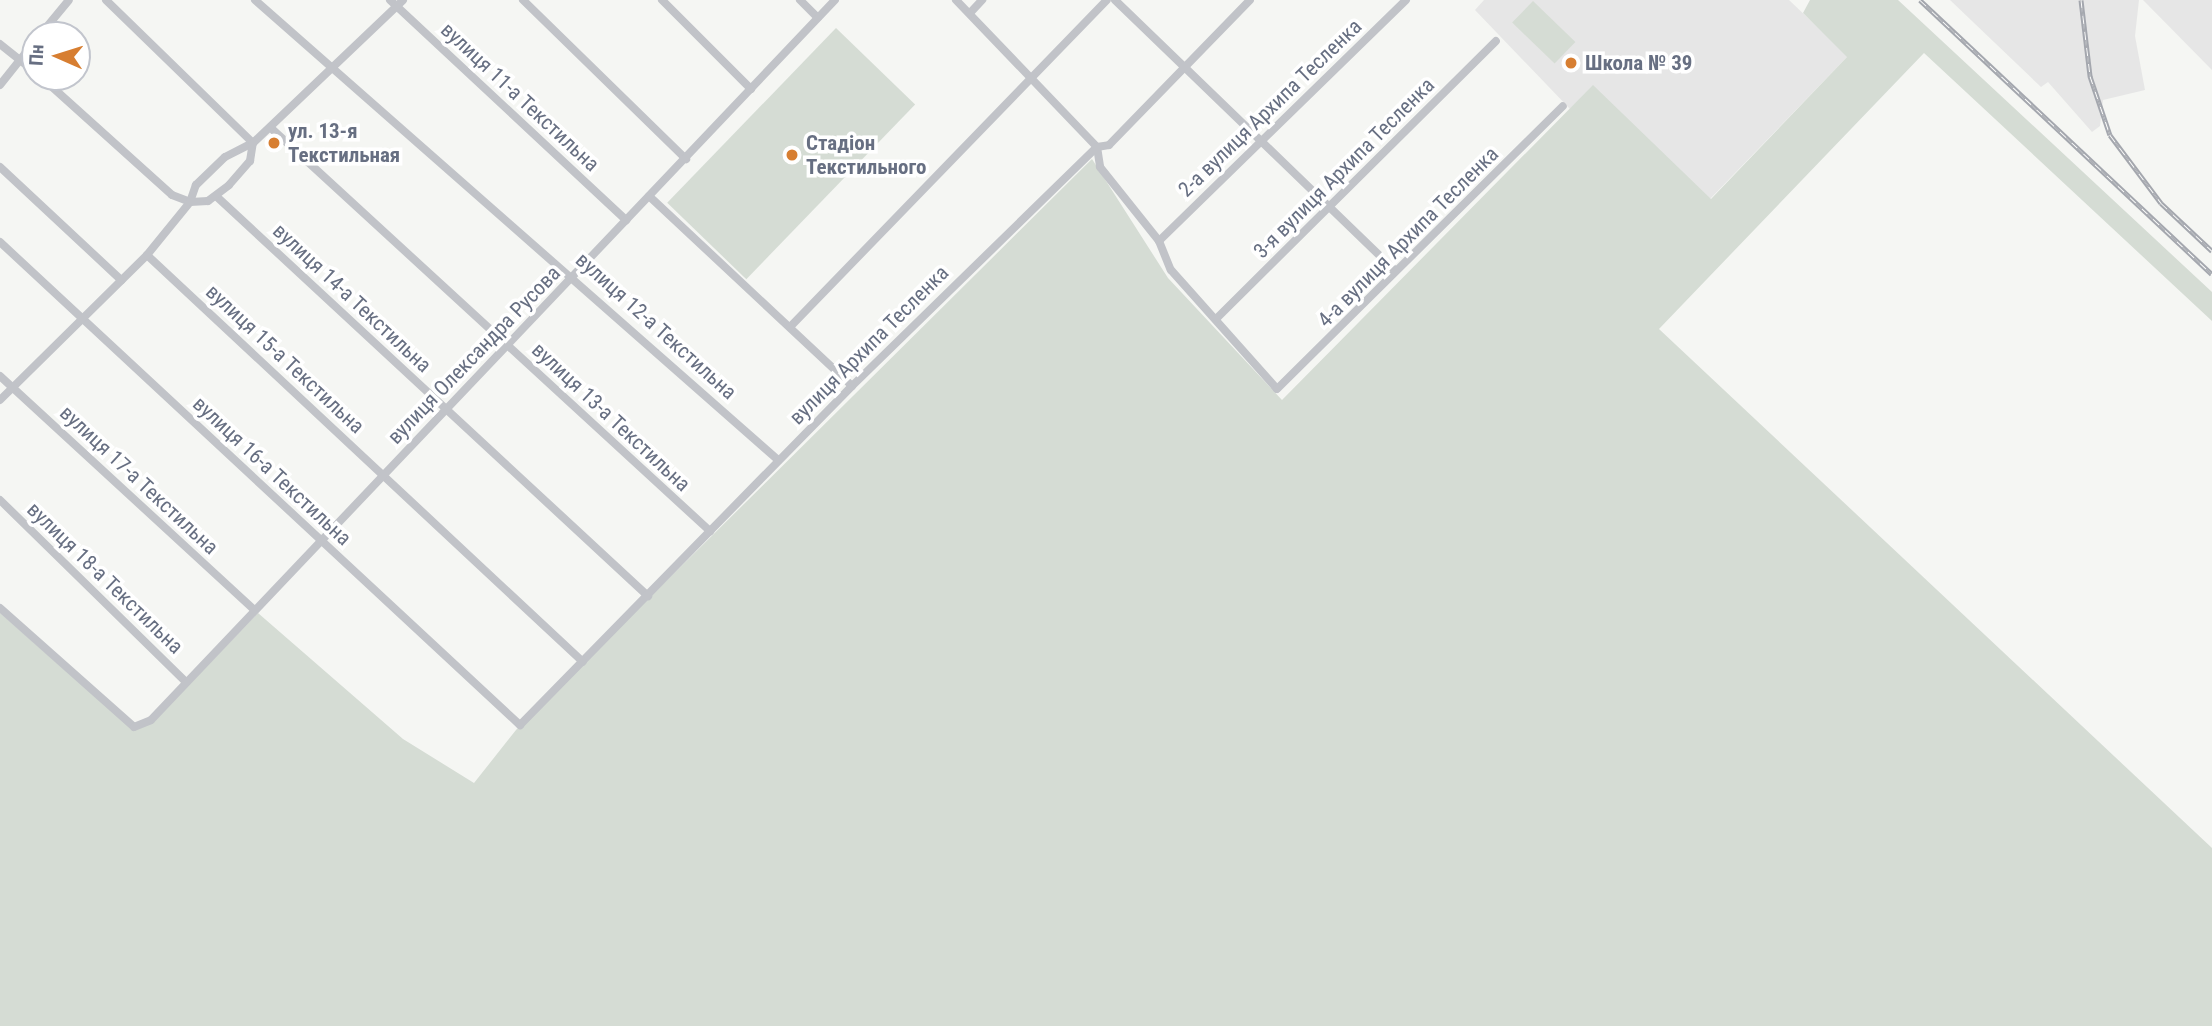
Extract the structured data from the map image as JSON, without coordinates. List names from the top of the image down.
{
  "streets": {
    "street": [
      "вулиця 11-а Текстильна",
      "2-а вулиця Архипа Тесленка",
      "3-я вулиця Архипа Тесленка",
      "4-а вулиця Архипа Тесленка",
      "вулиця 14-а Текстильна",
      "вулиця 12-а Текстильна",
      "вулиця Архипа Тесленка",
      "вулиця Олександра Русова",
      "вулиця 15-а Текстильна",
      "вулиця 13-а Текстильна",
      "вулиця 16-а Текстильна",
      "вулиця 17-а Текстильна",
      "вулиця 18-а Текстильна"
    ]
  },
  "crossings": [
    ["вулиця 11-а Текстильна", "вулиця Олександра Русова"],
    ["3-я вулиця Архипа Тесленка", "4-а вулиця Архипа Тесленка"],
    ["вулиця 14-а Текстильна", "вулиця Архипа Тесленка"],
    ["вулиця 14-а Текстильна", "вулиця Олександра Русова"],
    ["вулиця 12-а Текстильна", "вулиця Архипа Тесленка"],
    ["вулиця 12-а Текстильна", "вулиця Олександра Русова"],
    ["вулиця Архипа Тесленка", "вулиця 15-а Текстильна"],
    ["вулиця Архипа Тесленка", "вулиця 13-а Текстильна"],
    ["вулиця Архипа Тесленка", "вулиця 16-а Текстильна"],
    ["вулиця Олександра Русова", "вулиця 15-а Текстильна"],
    ["вулиця Олександра Русова", "вулиця 13-а Текстильна"],
    ["вулиця Олександра Русова", "вулиця 16-а Текстильна"],
    ["вулиця Олександра Русова", "вулиця 17-а Текстильна"],
    ["вулиця Олександра Русова", "вулиця 18-а Текстильна"]
  ],
  "places": ["Школа № 39", "ул. 13-я Текстильная", "Стадіон Текстильного"],
  "north": "left"
}
